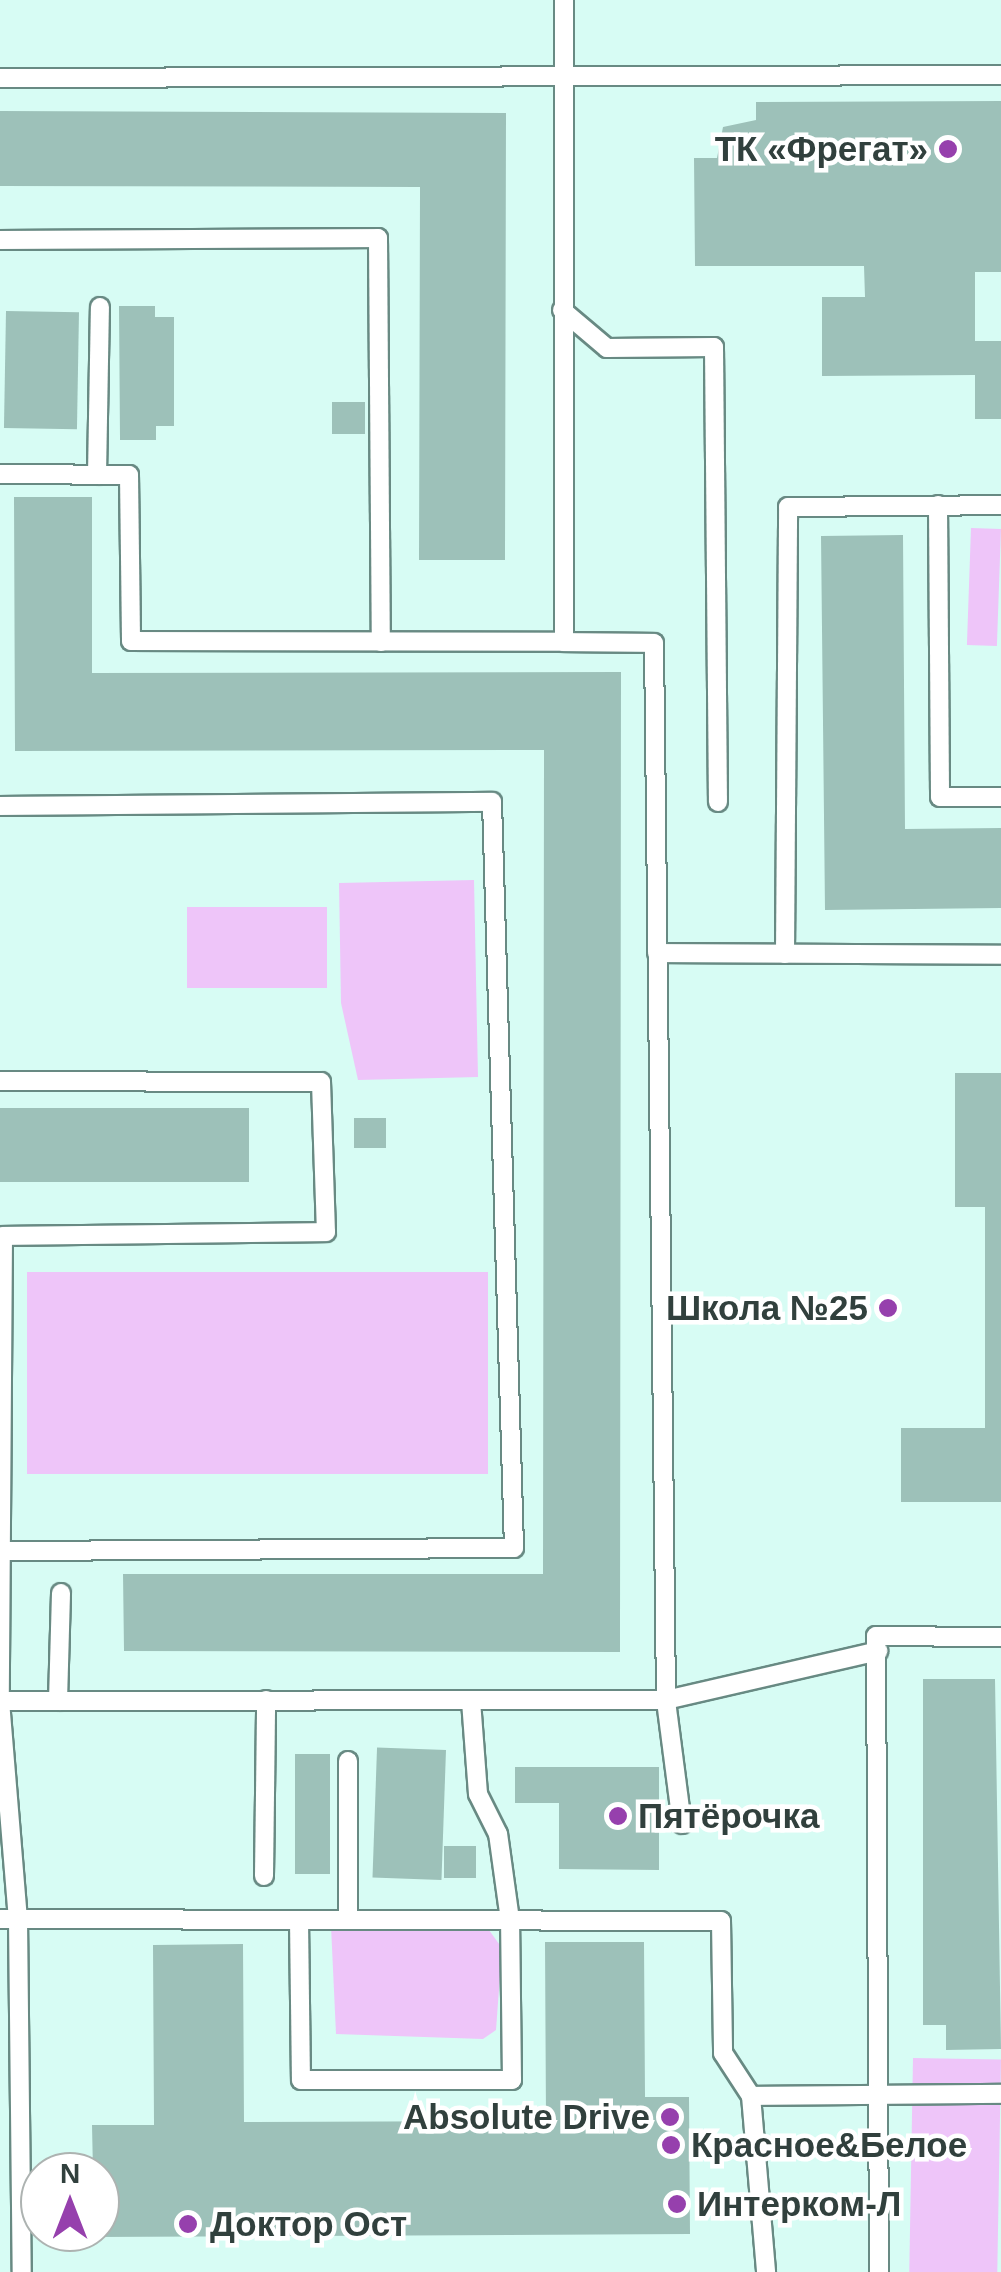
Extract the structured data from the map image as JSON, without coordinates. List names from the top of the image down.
{
  "places": [
    "ТК «Фрегат»",
    "Школа №25",
    "Пятёрочка",
    "Absolute Drive",
    "Красное&Белое",
    "Интерком-Л",
    "Доктор Ост"
  ],
  "north": "top"
}
